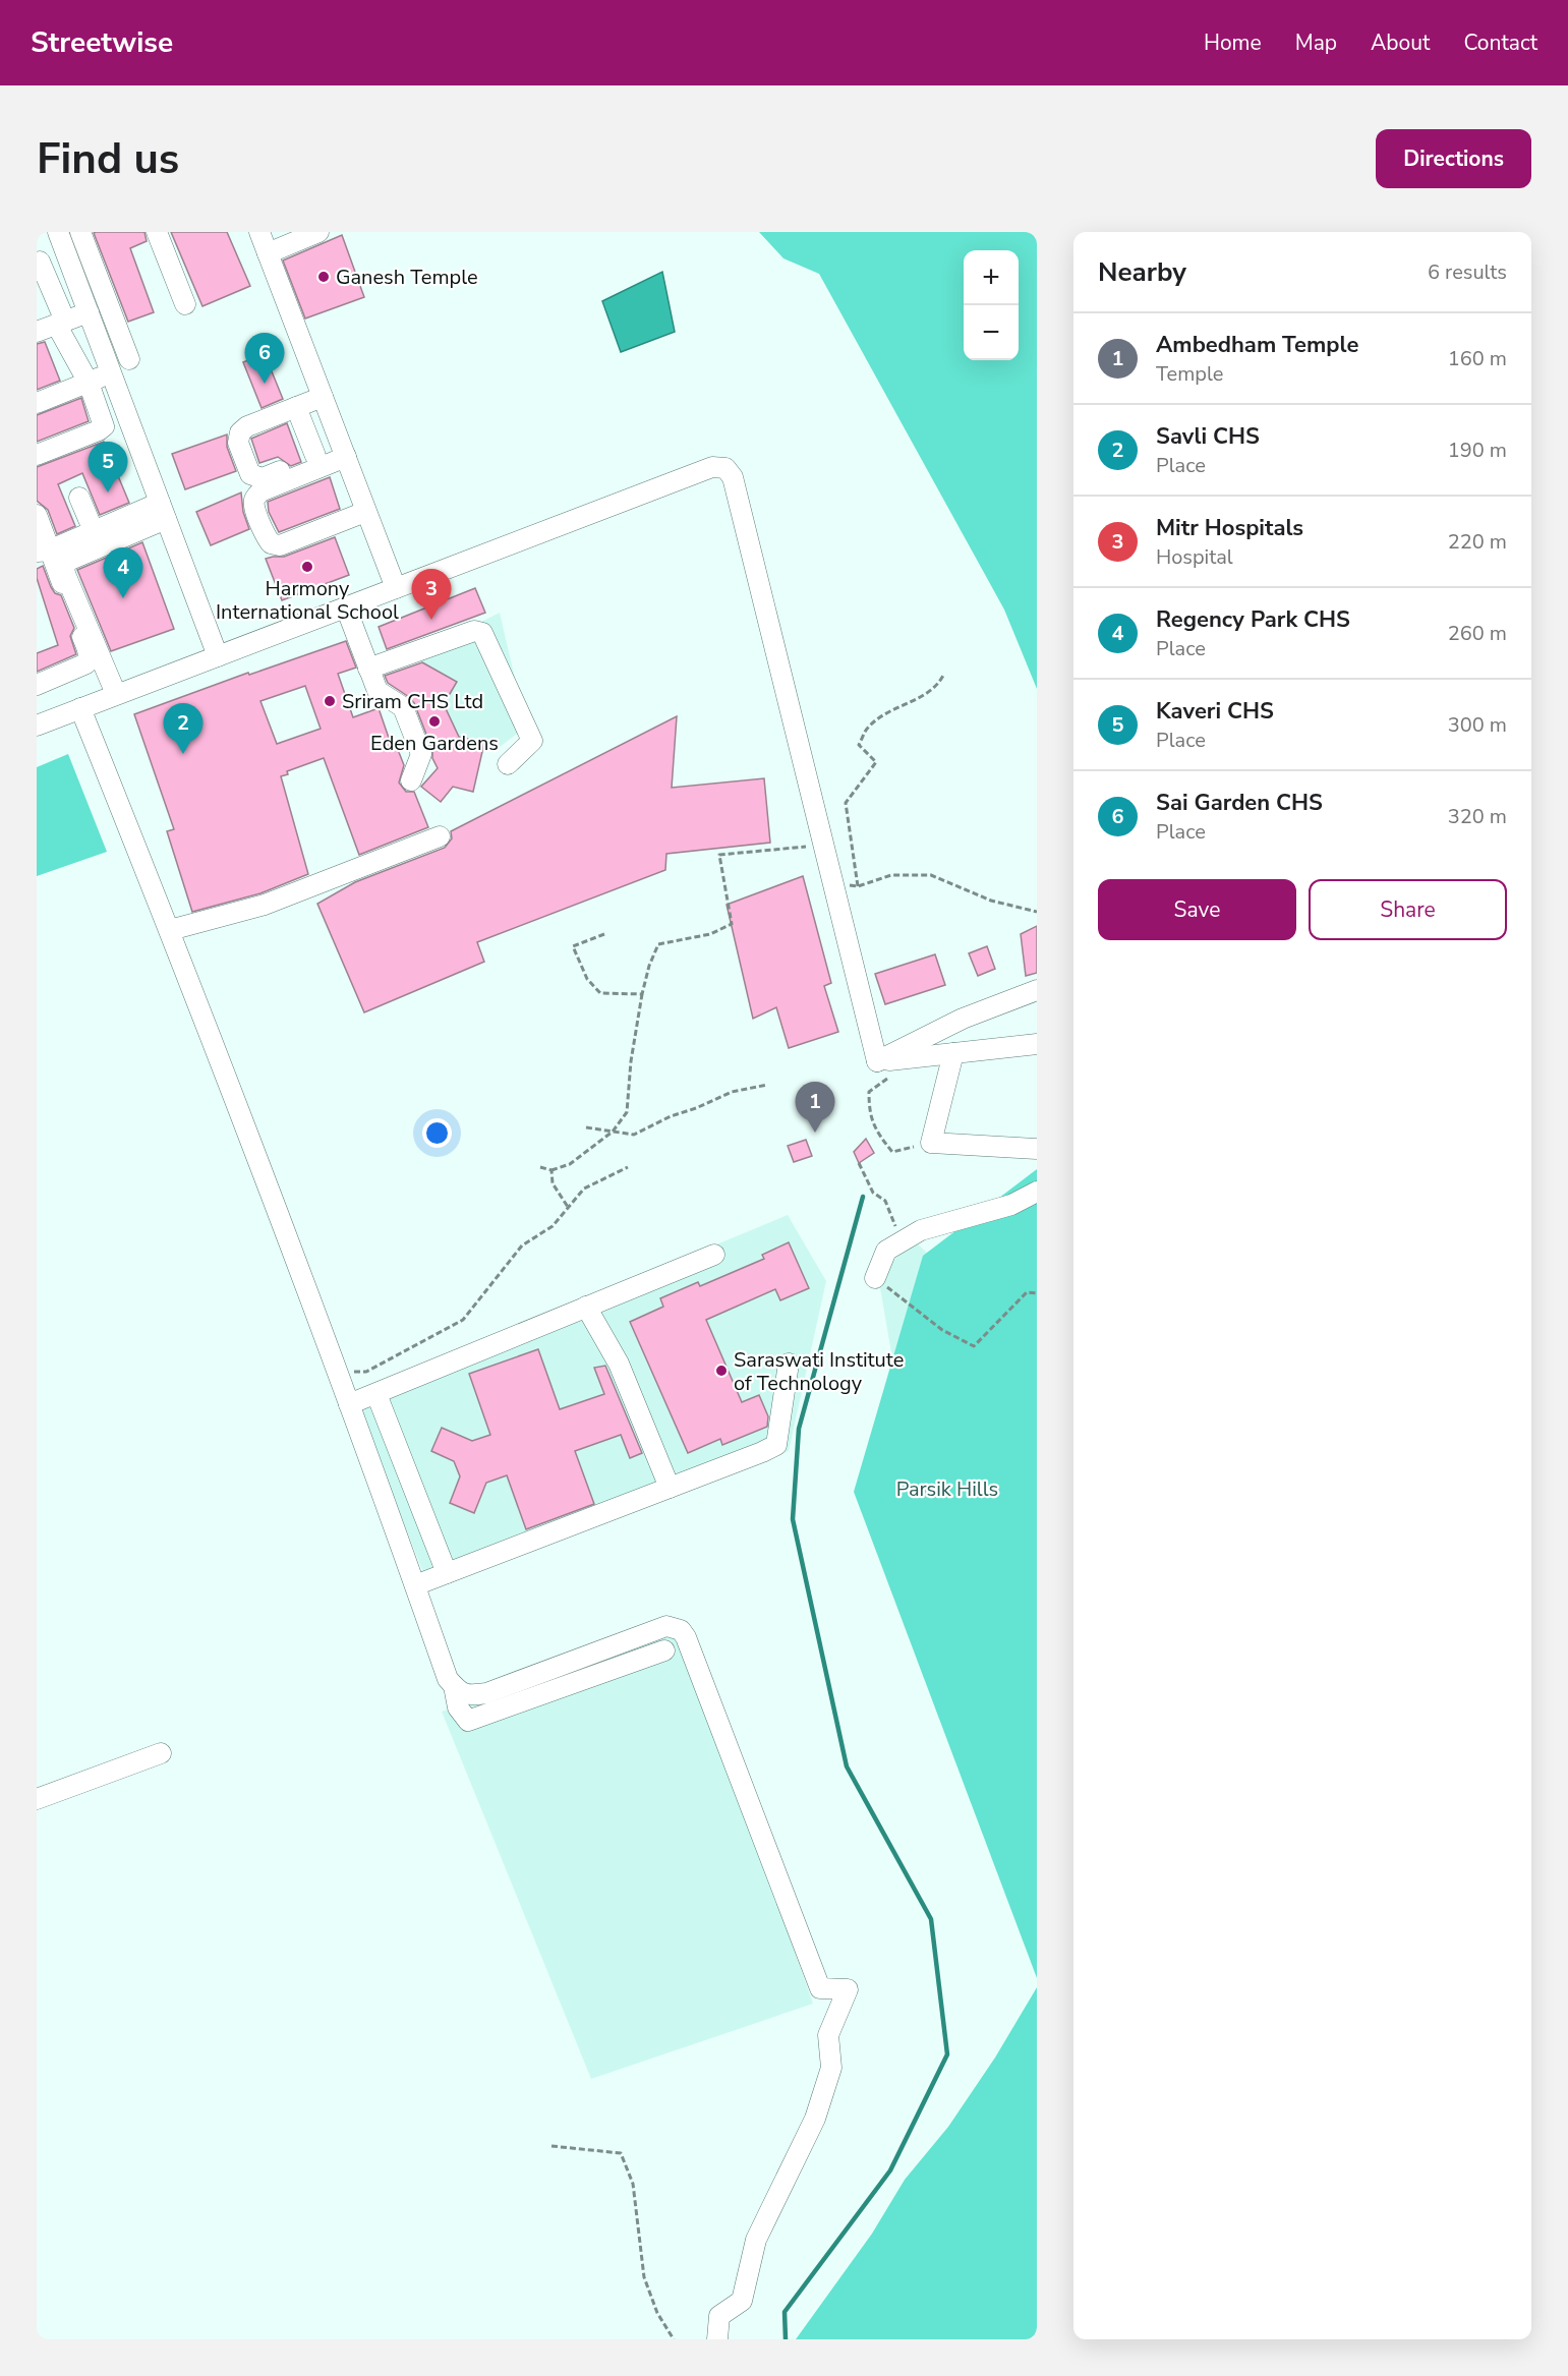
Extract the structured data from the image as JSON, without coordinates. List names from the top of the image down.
{
  "parks": ["Parsik Hills"],
  "places": [
    "Ganesh Temple",
    "Harmony International School",
    "Sriram CHS Ltd",
    "Eden Gardens",
    "Saraswati Institute of Technology"
  ],
  "page": {
    "header": "Streetwise",
    "nav": [
      "Home",
      "Map",
      "About",
      "Contact"
    ],
    "buttons": [
      "Directions",
      ["Save", "Share"]
    ],
    "title": "Find us",
    "heading": ["Nearby", "6 results"],
    "map_buttons": ["+", "−"],
    "list": [
      {
        "mark": "1",
        "name": "Ambedham Temple",
        "note": "Temple",
        "value": "160 m"
      },
      {
        "mark": "2",
        "name": "Savli CHS",
        "note": "Place",
        "value": "190 m"
      },
      {
        "mark": "3",
        "name": "Mitr Hospitals",
        "note": "Hospital",
        "value": "220 m"
      },
      {
        "mark": "4",
        "name": "Regency Park CHS",
        "note": "Place",
        "value": "260 m"
      },
      {
        "mark": "5",
        "name": "Kaveri CHS",
        "note": "Place",
        "value": "300 m"
      },
      {
        "mark": "6",
        "name": "Sai Garden CHS",
        "note": "Place",
        "value": "320 m"
      }
    ],
    "pins": [
      "6",
      "5",
      "4",
      "3",
      "2",
      "1"
    ]
  }
}
